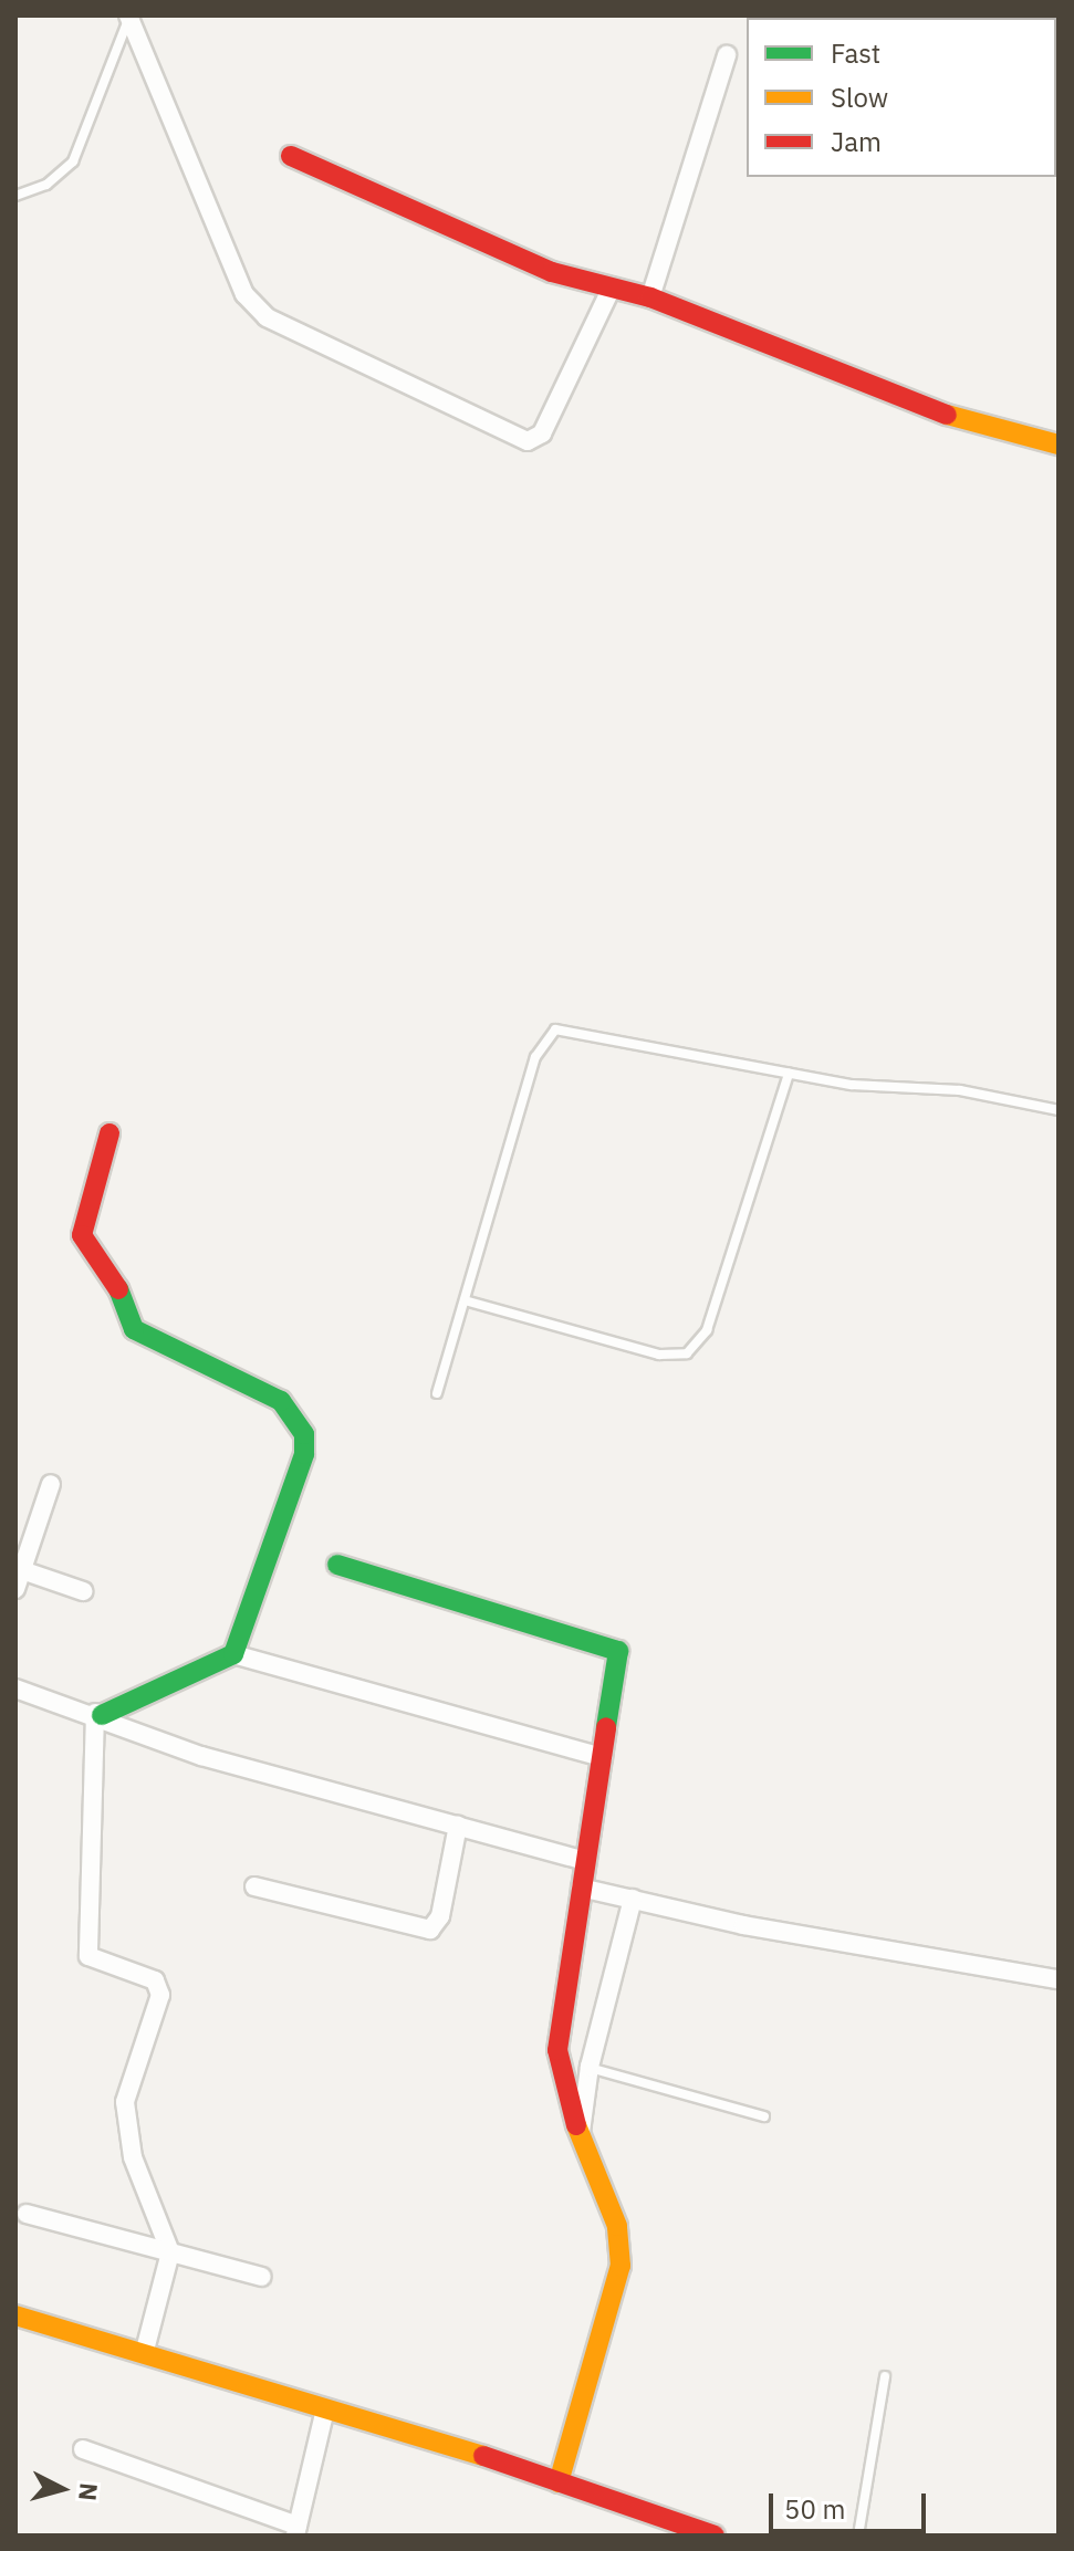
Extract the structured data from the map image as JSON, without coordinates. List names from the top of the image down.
{
  "legend": ["Fast", "Slow", "Jam"],
  "scale_bar": "50 m",
  "north": "right"
}
